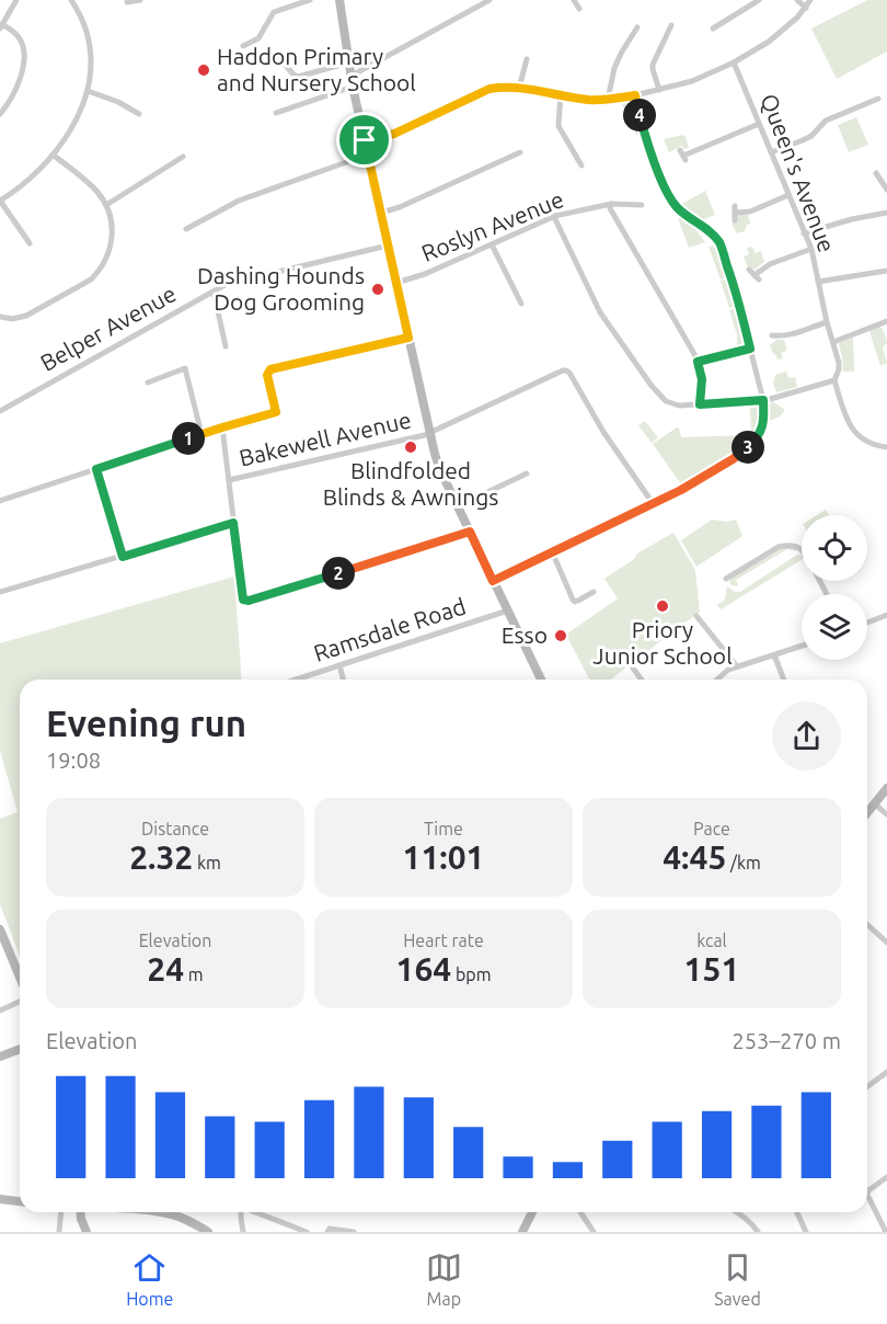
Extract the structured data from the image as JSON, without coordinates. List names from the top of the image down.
{
  "streets": {
    "street": [
      "Queen's Avenue",
      "Roslyn Avenue",
      "Belper Avenue",
      "Bakewell Avenue",
      "Ramsdale Road"
    ]
  },
  "places": [
    "Haddon Primary and Nursery School",
    "Dashing Hounds Dog Grooming",
    "Blindfolded Blinds & Awnings",
    "Priory Junior School",
    "Esso"
  ],
  "page": {
    "pins": [
      "4",
      "1",
      "3",
      "2"
    ],
    "heading": ["Evening run", "19:08"],
    "stats": [
      ["Distance", "2.32 km"],
      ["Time", "11:01"],
      ["Pace", "4:45 /km"],
      ["Elevation", "24 m"],
      ["Heart rate", "164 bpm"],
      ["kcal", "151"]
    ],
    "chart": ["Elevation", "253–270 m"],
    "tabs": ["Home", "Map", "Saved"]
  }
}
